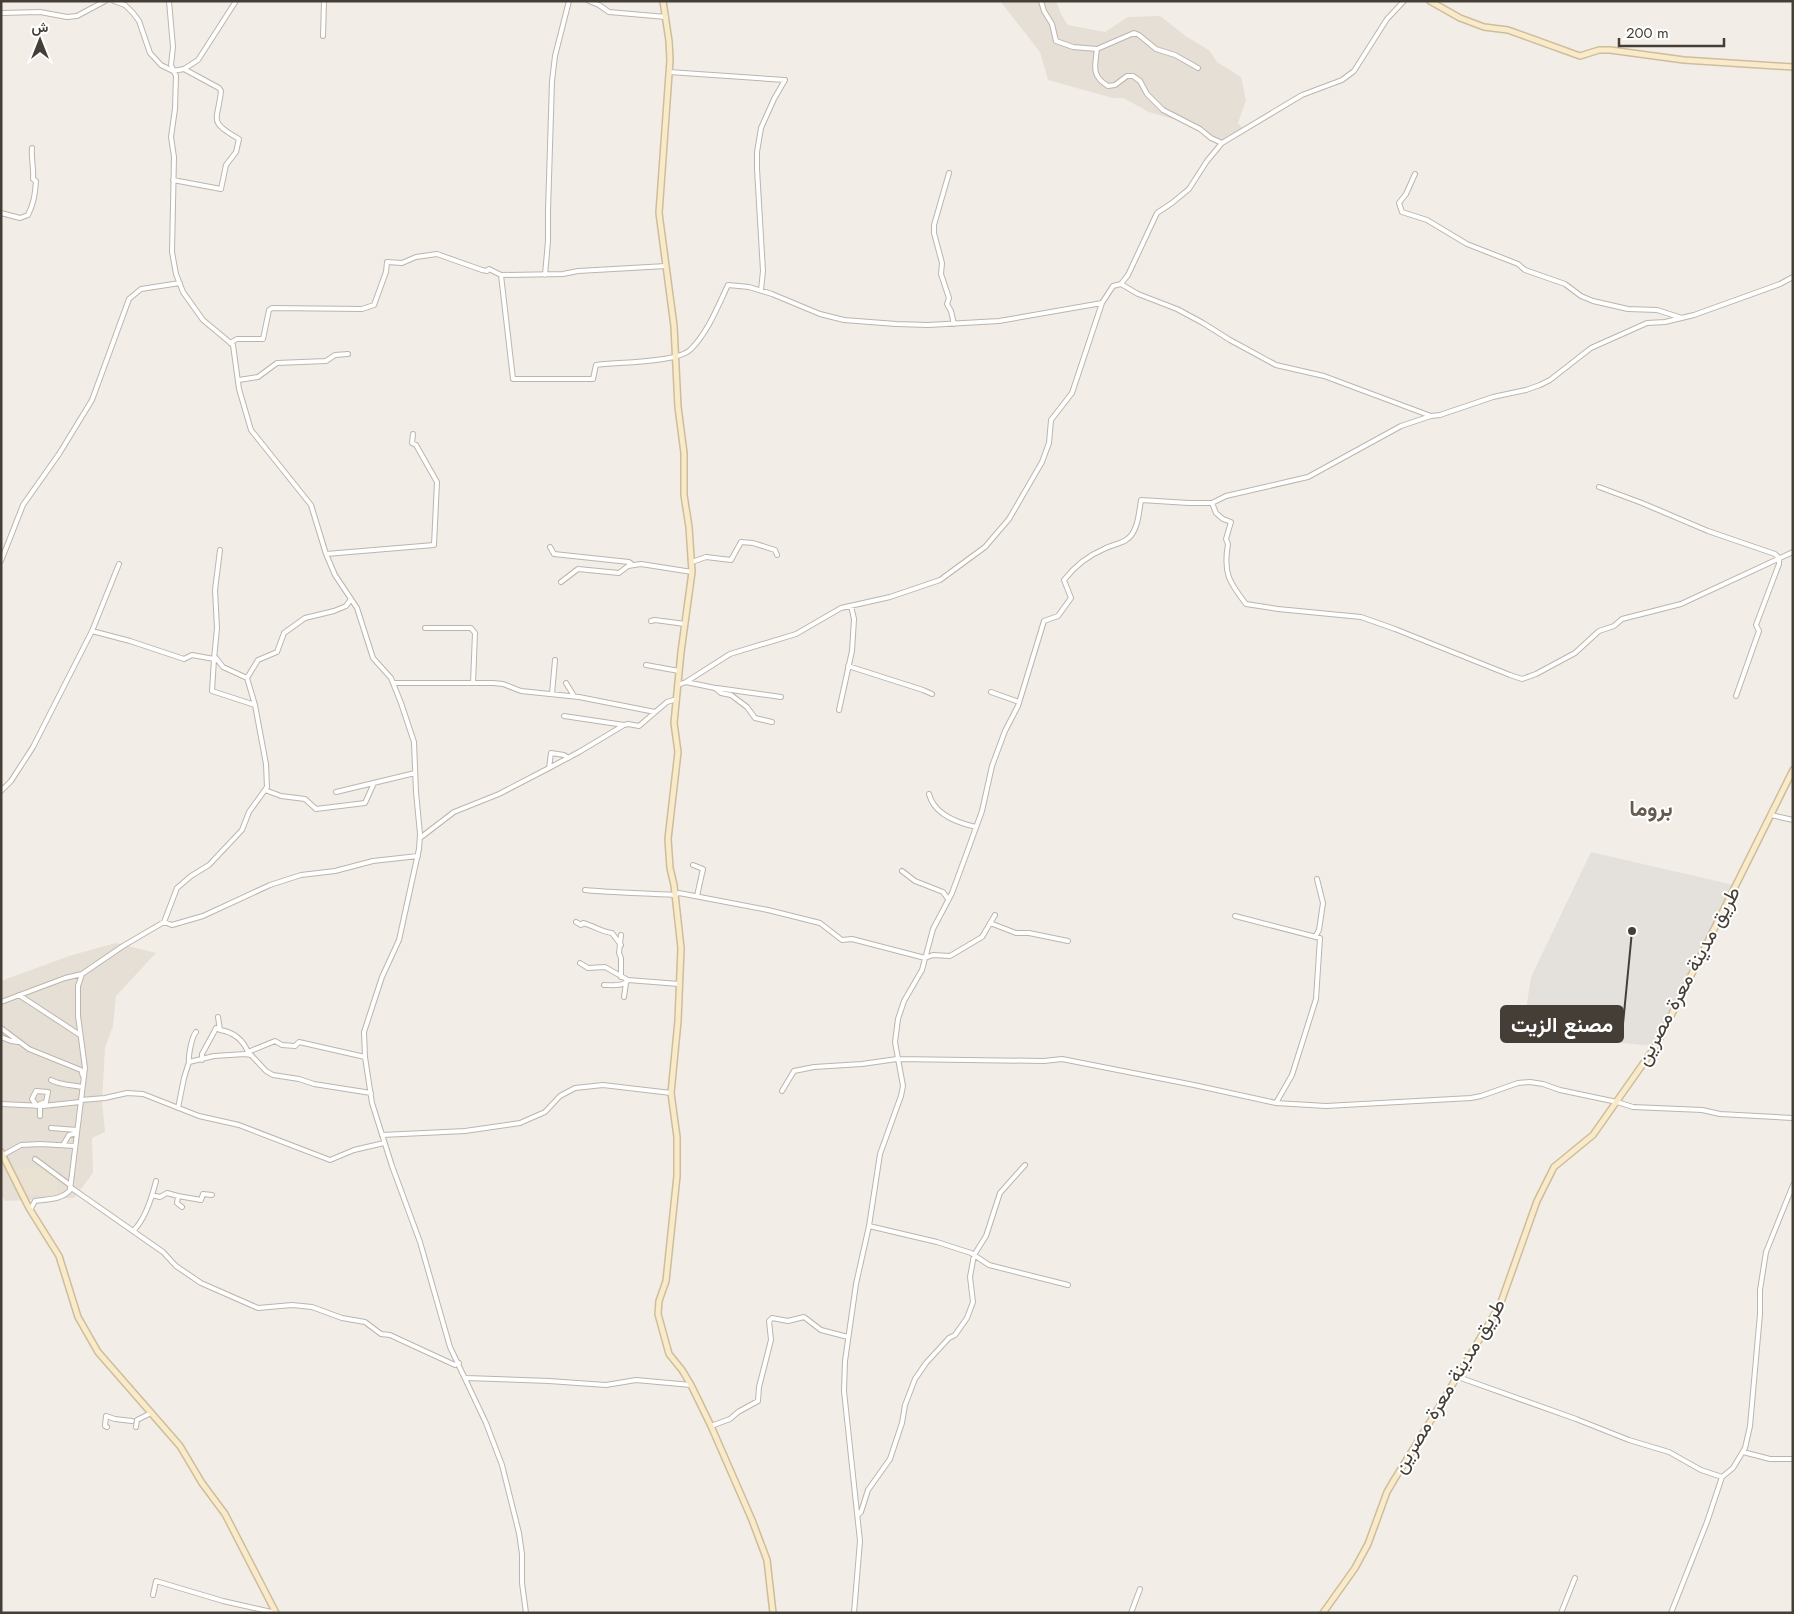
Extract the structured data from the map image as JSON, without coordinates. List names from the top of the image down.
{
  "streets": {
    "street": ["طريق مدينة معرة مصرين"]
  },
  "districts": ["بروما"],
  "places": ["مصنع الزيت"],
  "scale_bar": "200 m",
  "north": "top"
}
